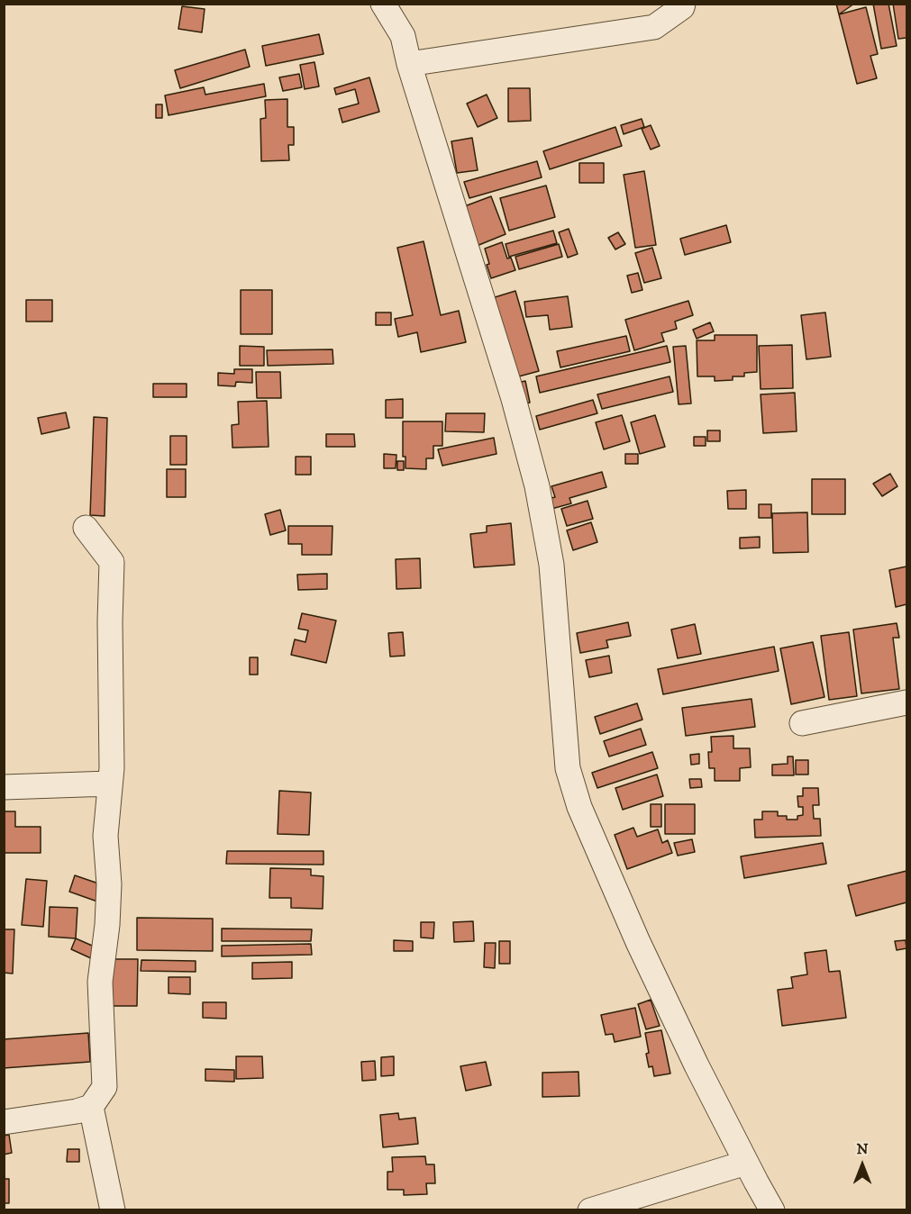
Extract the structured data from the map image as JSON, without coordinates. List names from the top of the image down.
{
  "north": "top"
}
